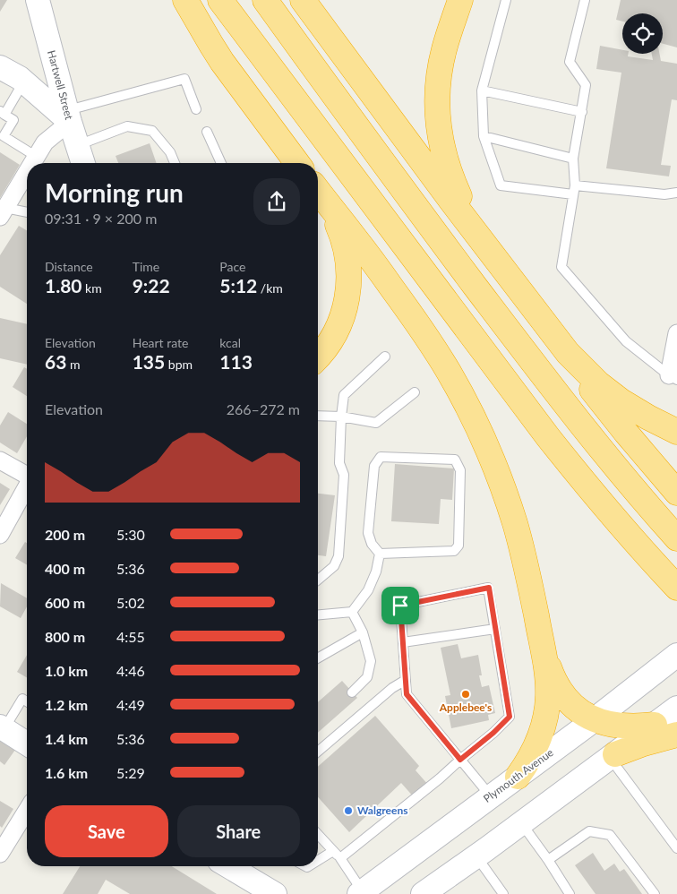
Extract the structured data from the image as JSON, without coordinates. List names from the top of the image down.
{
  "streets": {
    "main road": ["Hartwell Street", "Plymouth Avenue"]
  },
  "places": ["Applebee's", "Walgreens"],
  "page": {
    "heading": ["Morning run", "09:31 · 9 × 200 m"],
    "stats": [
      ["Distance", "1.80 km"],
      ["Time", "9:22"],
      ["Pace", "5:12 /km"],
      ["Elevation", "63 m"],
      ["Heart rate", "135 bpm"],
      ["kcal", "113"]
    ],
    "chart": ["Elevation", "266–272 m"],
    "list": [
      {
        "name": "200 m",
        "note": "5:30"
      },
      {
        "name": "400 m",
        "note": "5:36"
      },
      {
        "name": "600 m",
        "note": "5:02"
      },
      {
        "name": "800 m",
        "note": "4:55"
      },
      {
        "name": "1.0 km",
        "note": "4:46"
      },
      {
        "name": "1.2 km",
        "note": "4:49"
      },
      {
        "name": "1.4 km",
        "note": "5:36"
      },
      {
        "name": "1.6 km",
        "note": "5:29"
      }
    ],
    "buttons": ["Save", "Share"]
  }
}
